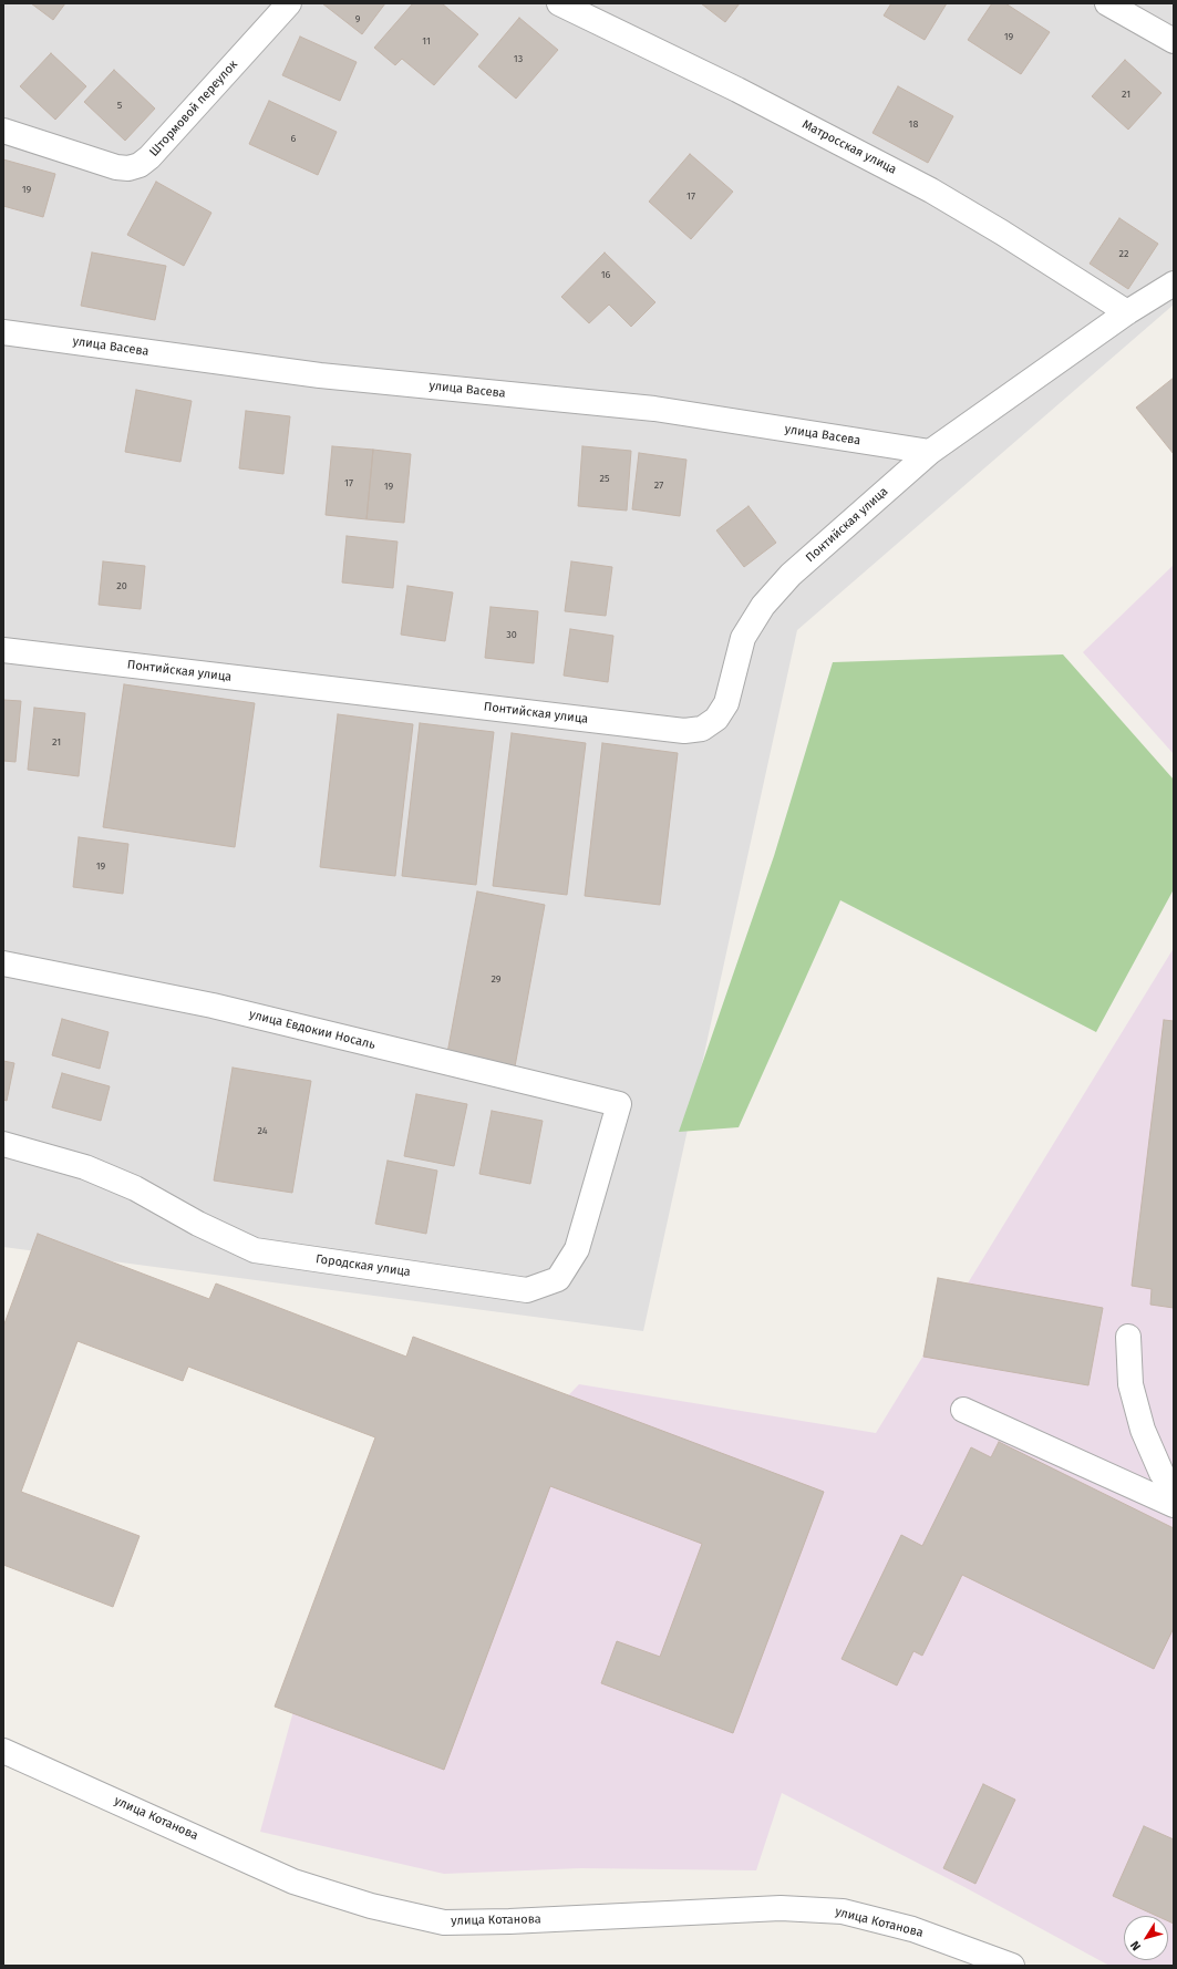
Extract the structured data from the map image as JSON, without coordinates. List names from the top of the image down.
{
  "streets": {
    "street": [
      "Штормовой переулок",
      "Матросская улица",
      "улица Васева",
      "Понтийская улица",
      "улица Евдокии Носаль",
      "Городская улица",
      "улица Котанова"
    ]
  },
  "crossings": [
    ["Матросская улица", "Понтийская улица"],
    ["улица Васева", "Понтийская улица"],
    ["улица Евдокии Носаль", "Городская улица"]
  ],
  "house_numbers": [
    "9",
    "19",
    "11",
    "13",
    "21",
    "5",
    "18",
    "6",
    "19",
    "17",
    "22",
    "16",
    "25",
    "17",
    "27",
    "19",
    "20",
    "30",
    "21",
    "19",
    "29",
    "24"
  ],
  "north": "bottom left"
}
